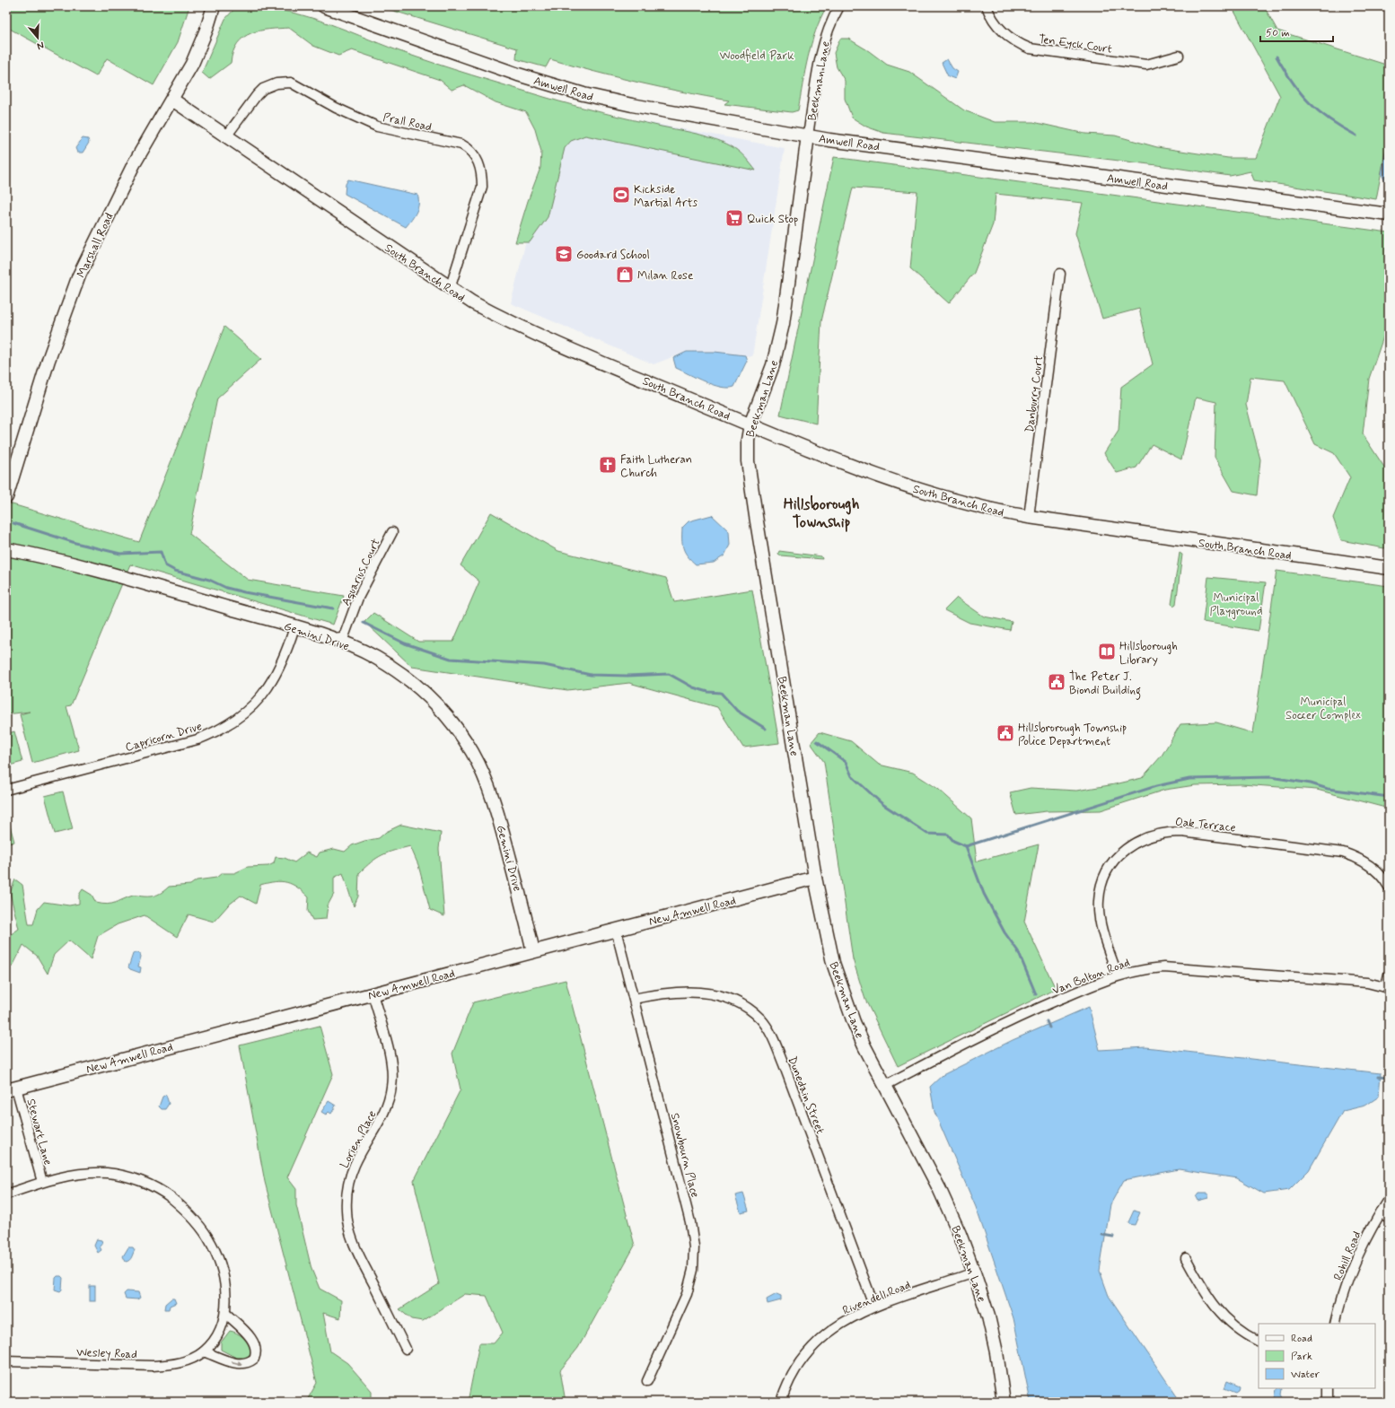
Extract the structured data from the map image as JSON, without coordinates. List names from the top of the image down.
{
  "streets": {
    "street": [
      "Ten Eyck Court",
      "Beekman Lane",
      "Amwell Road",
      "Prall Road",
      "Marshall Road",
      "South Branch Road",
      "Danburry Court",
      "Aquarius Court",
      "Gemini Drive",
      "Capricorn Drive",
      "Oak Terrace",
      "New Amwell Road",
      "Van Bolton Road",
      "Dunedain Street",
      "Stewart Lane",
      "Lorien Place",
      "Snowbourn Place",
      "Rohill Road",
      "Rivendell Road",
      "Wesley Road"
    ]
  },
  "crossings": [
    ["Beekman Lane", "Amwell Road"],
    ["Beekman Lane", "South Branch Road"],
    ["Beekman Lane", "New Amwell Road"],
    ["Beekman Lane", "Van Bolton Road"],
    ["Beekman Lane", "Rivendell Road"],
    ["Prall Road", "South Branch Road"],
    ["Marshall Road", "South Branch Road"],
    ["South Branch Road", "Danburry Court"],
    ["Aquarius Court", "Gemini Drive"],
    ["Gemini Drive", "Capricorn Drive"],
    ["Gemini Drive", "New Amwell Road"],
    ["Oak Terrace", "Van Bolton Road"],
    ["New Amwell Road", "Stewart Lane"],
    ["New Amwell Road", "Lorien Place"],
    ["New Amwell Road", "Snowbourn Place"],
    ["Dunedain Street", "Snowbourn Place"],
    ["Dunedain Street", "Rivendell Road"],
    ["Stewart Lane", "Wesley Road"]
  ],
  "districts": ["Hillsborough Township"],
  "parks": ["Woodfield Park", "Municipal Playground", "Municipal Soccer Complex"],
  "places": {
    "sports": ["Kickside Martial Arts"],
    "supermarket": ["Quick Stop"],
    "school or university": ["Goodard School"],
    "shop": ["Milan Rose"],
    "church": ["Faith Lutheran Church"],
    "library": ["Hillsborough Library"],
    "public building": ["The Peter J. Biondi Building", "Hillsbrorough Township Police Department"]
  },
  "legend": ["Road", "Park", "Water"],
  "scale_bar": "50 m",
  "north": "bottom"
}
